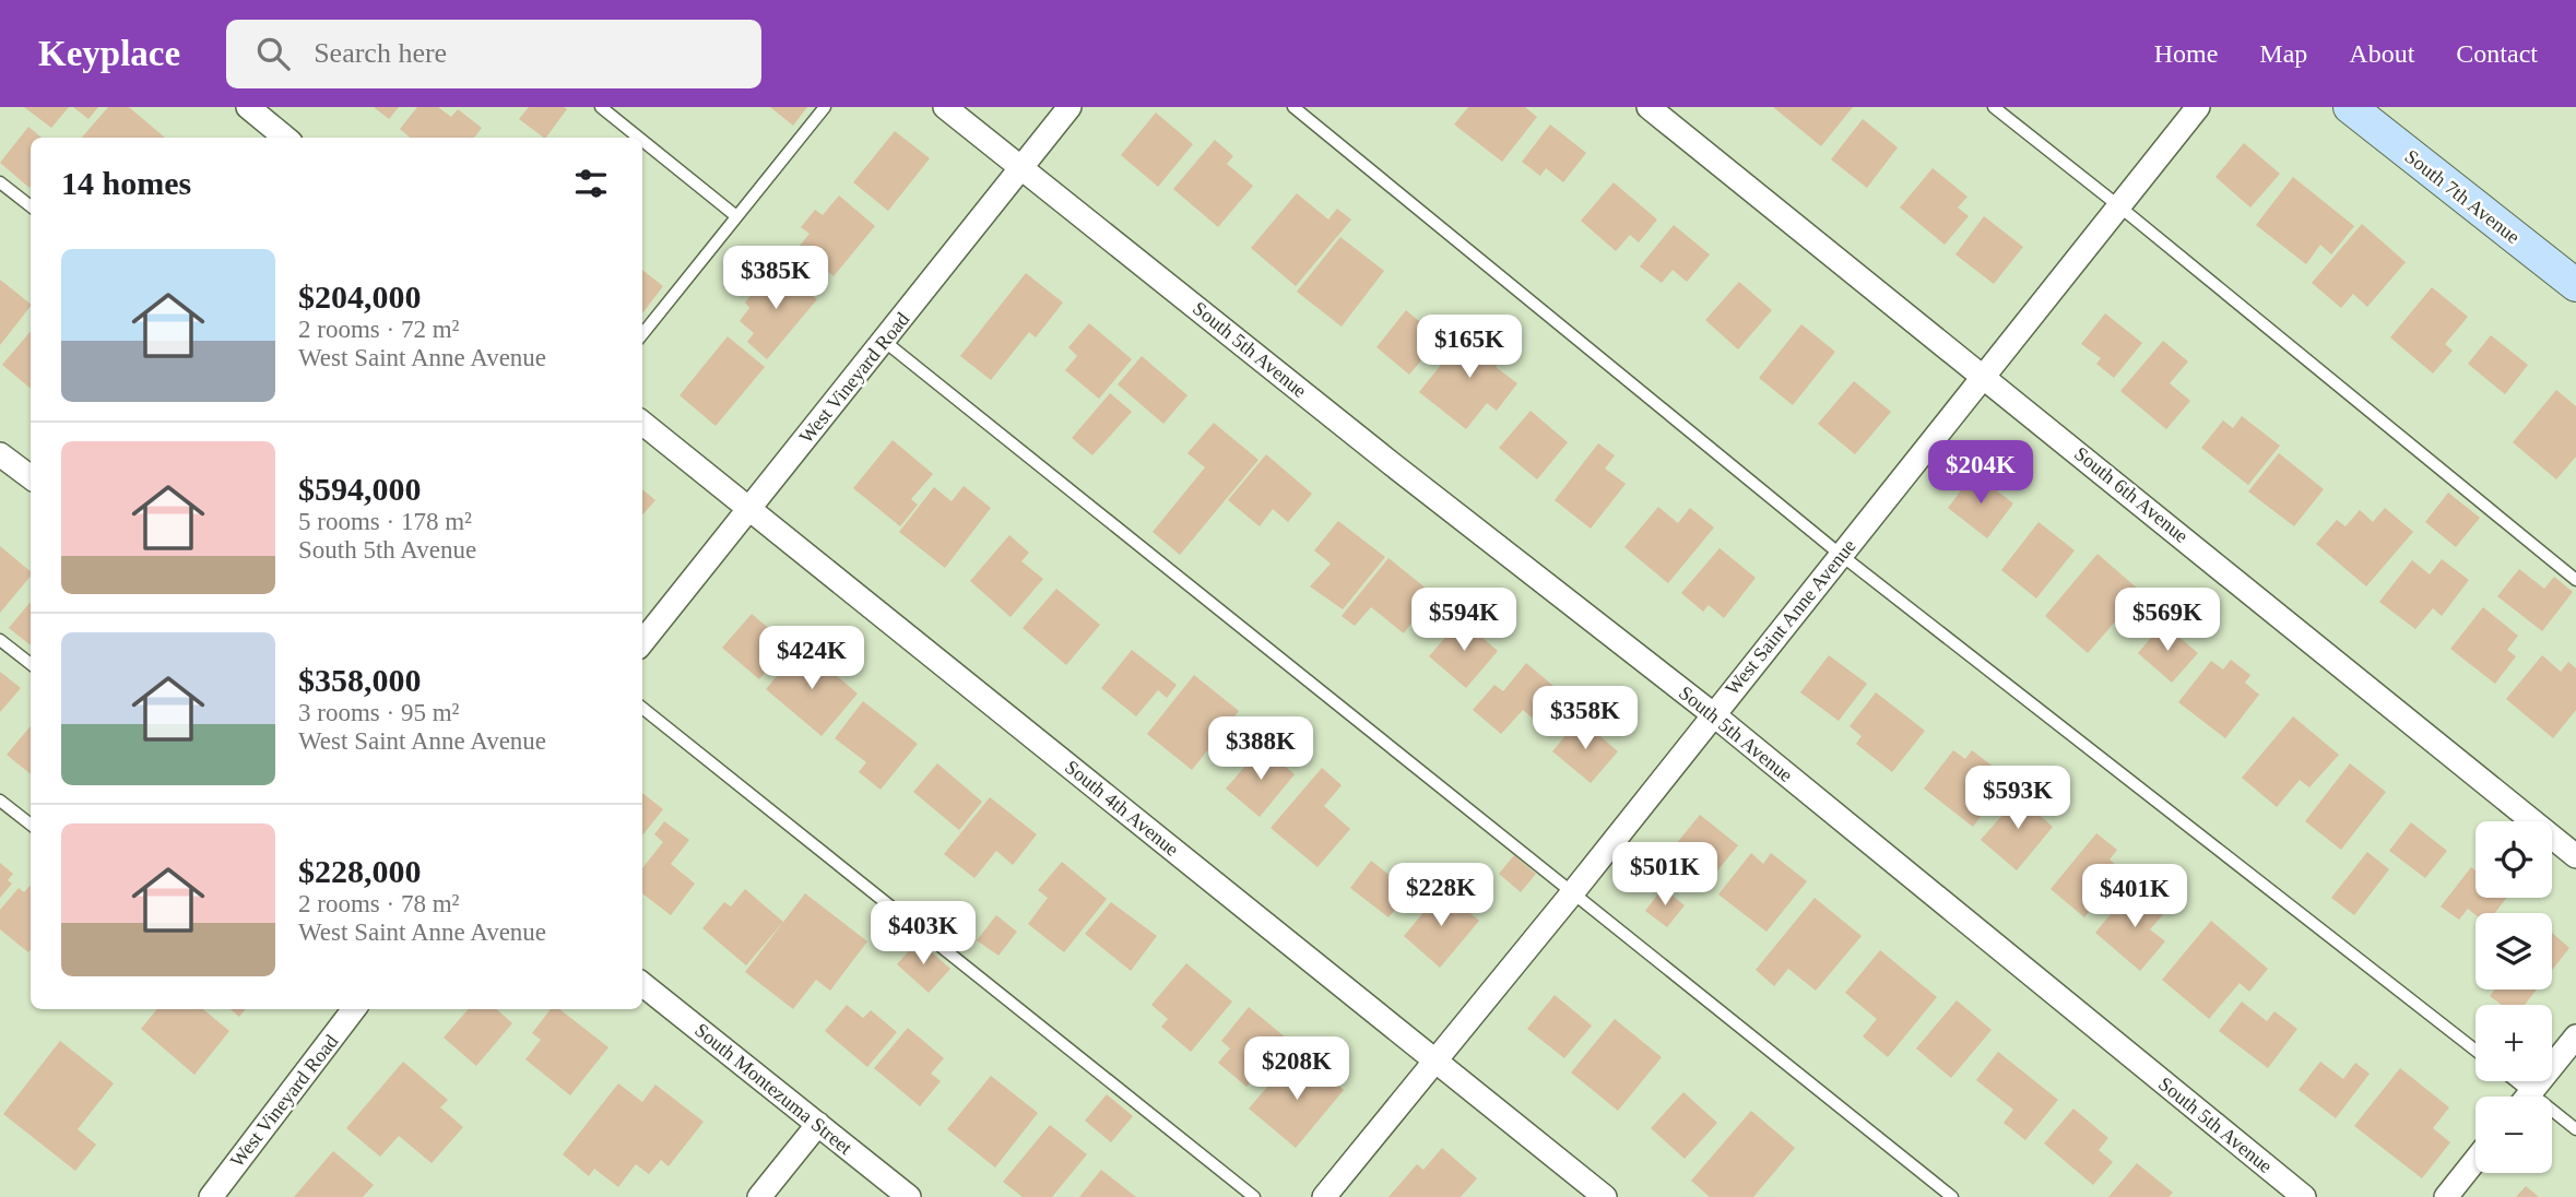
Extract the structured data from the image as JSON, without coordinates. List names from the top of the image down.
{
  "streets": {
    "main road": ["South 7th Avenue"],
    "street": [
      "South 5th Avenue",
      "West Vineyard Road",
      "South 6th Avenue",
      "West Saint Anne Avenue",
      "South 4th Avenue",
      "South Montezuma Street"
    ]
  },
  "crossings": [
    ["South 5th Avenue", "West Vineyard Road"],
    ["South 5th Avenue", "West Saint Anne Avenue"],
    ["West Vineyard Road", "South 4th Avenue"],
    ["South 6th Avenue", "West Saint Anne Avenue"],
    ["West Saint Anne Avenue", "South 4th Avenue"]
  ],
  "page": {
    "header": "Keyplace",
    "search": "Search here",
    "nav": [
      "Home",
      "Map",
      "About",
      "Contact"
    ],
    "heading": "14 homes",
    "list": [
      {
        "name": "$204,000",
        "note": "2 rooms · 72 m² · West Saint Anne Avenue"
      },
      {
        "name": "$594,000",
        "note": "5 rooms · 178 m² · South 5th Avenue"
      },
      {
        "name": "$358,000",
        "note": "3 rooms · 95 m² · West Saint Anne Avenue"
      },
      {
        "name": "$228,000",
        "note": "2 rooms · 78 m² · West Saint Anne Avenue"
      }
    ],
    "price": [
      "$385K",
      "$165K",
      "$204K",
      "$594K",
      "$569K",
      "$424K",
      "$358K",
      "$388K",
      "$593K",
      "$501K",
      "$228K",
      "$401K",
      "$403K",
      "$208K"
    ],
    "map_buttons": ["+", "−"]
  }
}
